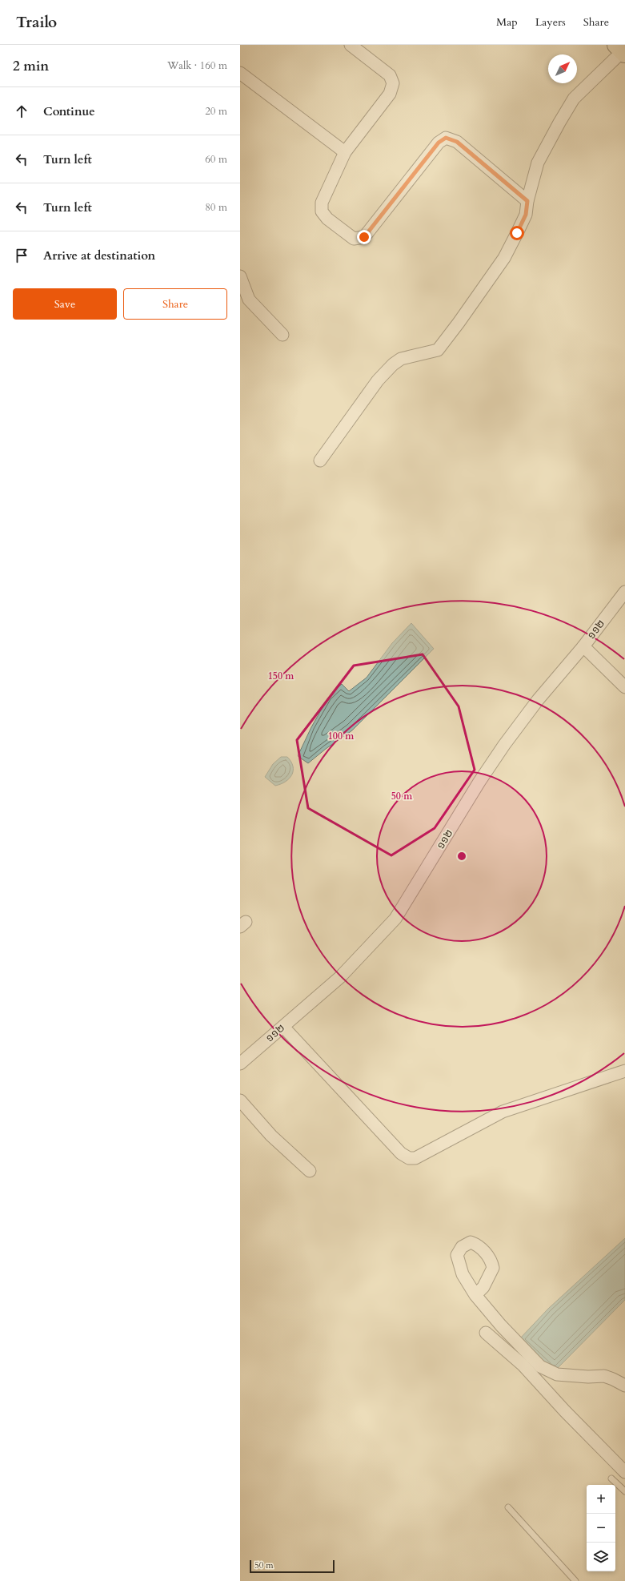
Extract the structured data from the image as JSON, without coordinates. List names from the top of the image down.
{
  "streets": {
    "street": ["១១២"]
  },
  "scale_bar": "50 m",
  "north": "top right",
  "page": {
    "header": "Trailo",
    "nav": ["Map", "Layers", "Share"],
    "heading": ["2 min", "Walk · 160 m"],
    "list": [
      ["Continue", "20 m"],
      ["Turn left", "60 m"],
      ["Turn left", "80 m"],
      "Arrive at destination"
    ],
    "buttons": ["Save", "Share"],
    "map_buttons": ["+", "−"],
    "scale": "50 m"
  },
  "rings": ["150 m", "100 m", "50 m"]
}
